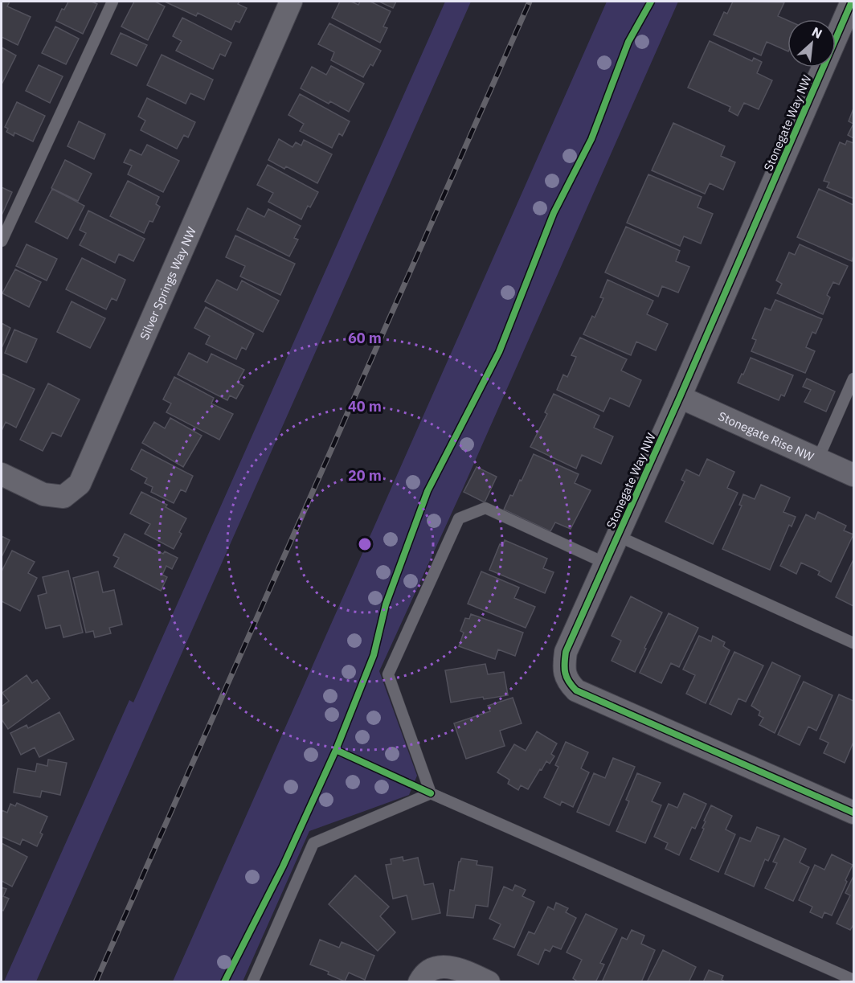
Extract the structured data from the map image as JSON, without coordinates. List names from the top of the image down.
{
  "streets": {
    "street": ["Stonegate Way NW", "Silver Springs Way NW", "Stonegate Rise NW"]
  },
  "crossings": [
    ["Stonegate Way NW", "Stonegate Rise NW"]
  ],
  "north": "top right",
  "rings": ["60 m", "40 m", "20 m"]
}
